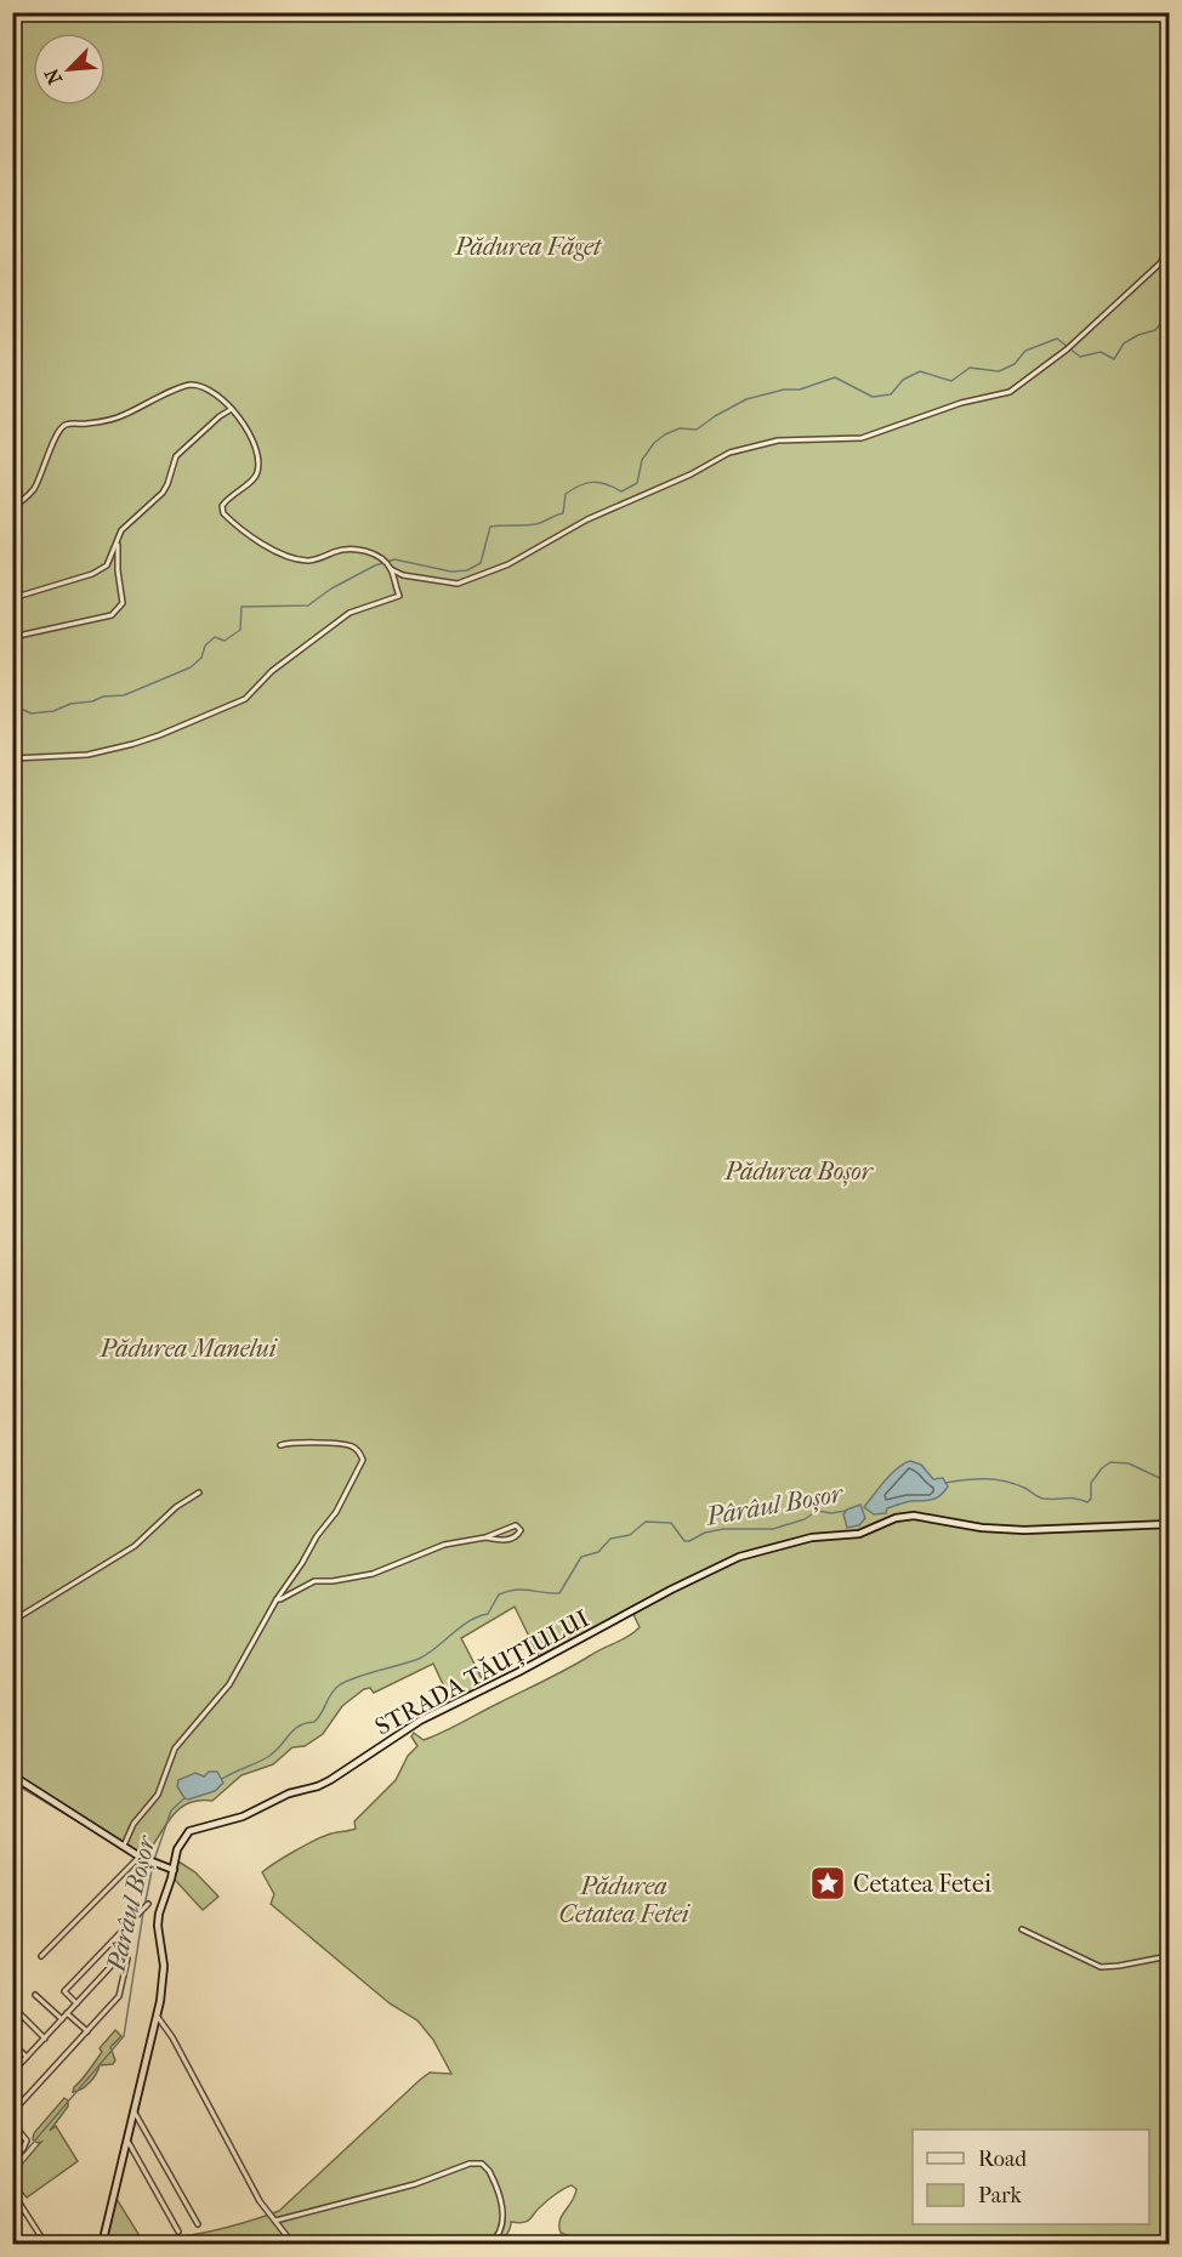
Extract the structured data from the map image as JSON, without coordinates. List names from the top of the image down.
{
  "streets": {
    "main road": ["STRADA TĂUȚIULUI"]
  },
  "water": ["Pârâul Boșor"],
  "parks": [
    "Pădurea Făget",
    "Pădurea Boșor",
    "Pădurea Manelui",
    "Pădurea Cetatea Fetei"
  ],
  "places": {
    "place": ["Cetatea Fetei"]
  },
  "legend": ["Road", "Park"],
  "north": "bottom left"
}
